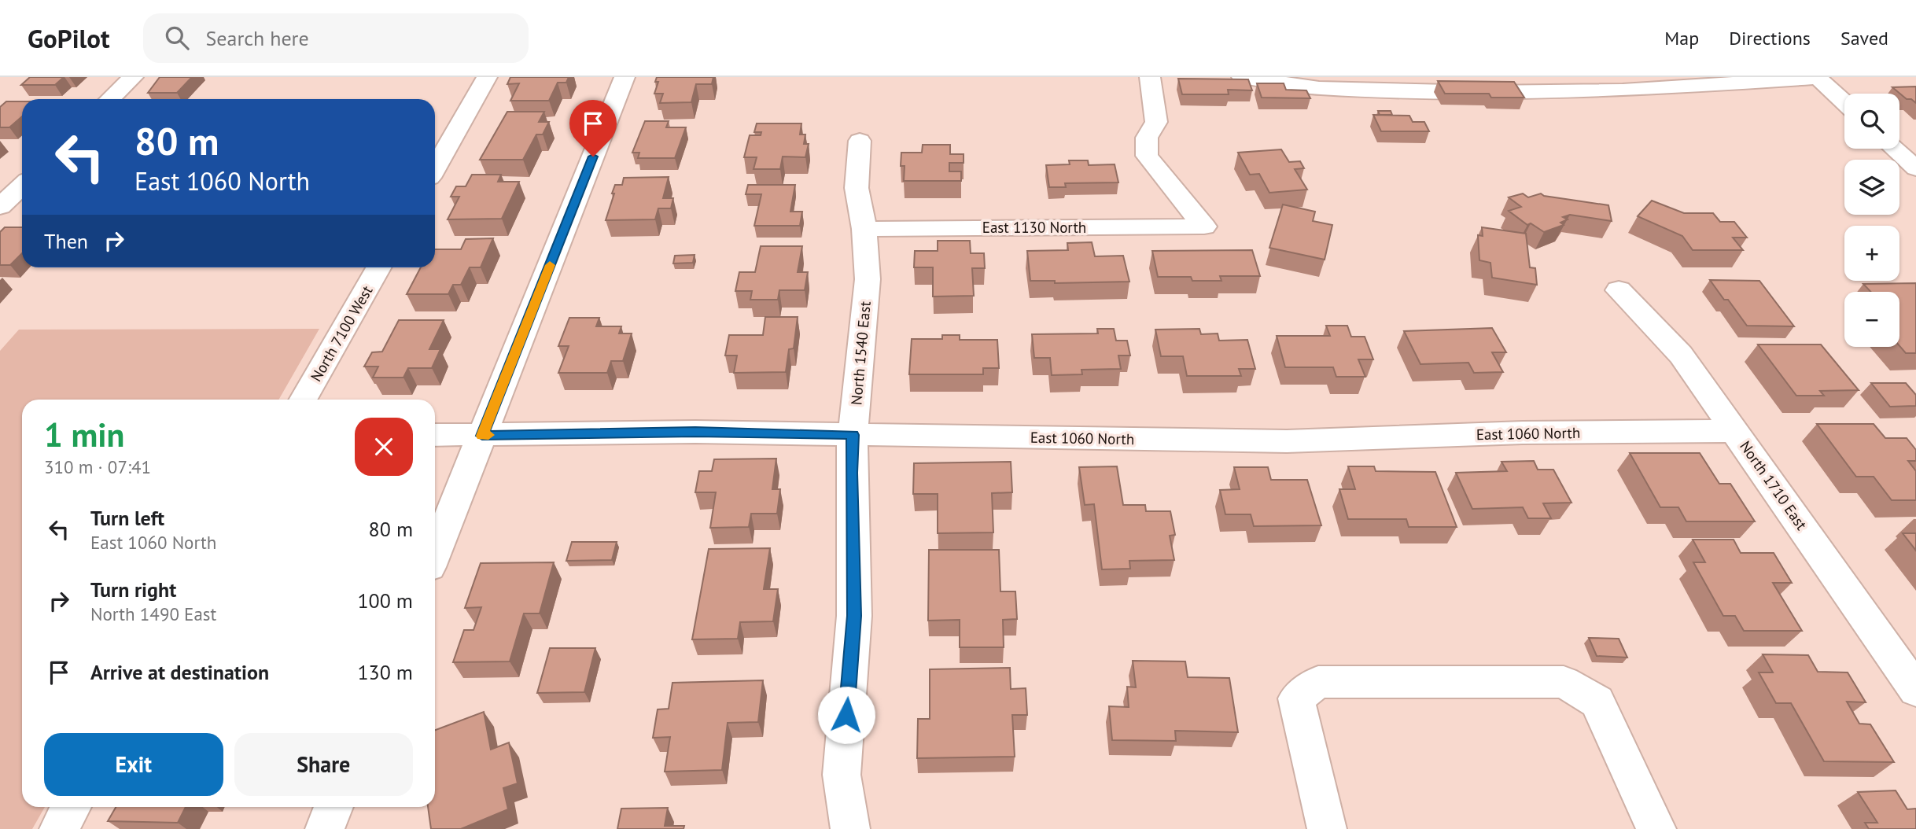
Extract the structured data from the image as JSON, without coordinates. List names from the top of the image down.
{
  "streets": {
    "street": [
      "East 1130 North",
      "North 7100 West",
      "North 1540 East",
      "East 1060 North",
      "North 1710 East"
    ]
  },
  "crossings": [
    ["East 1130 North", "North 1540 East"],
    ["North 1540 East", "East 1060 North"],
    ["East 1060 North", "North 1710 East"]
  ],
  "page": {
    "header": "GoPilot",
    "search": "Search here",
    "nav": ["Map", "Directions", "Saved"],
    "map_buttons": ["+", "−"],
    "turn": ["80 m", "East 1060 North"],
    "then": "Then",
    "heading": ["1 min", "310 m · 07:41"],
    "list": [
      {
        "name": "Turn left",
        "note": "East 1060 North",
        "value": "80 m"
      },
      {
        "name": "Turn right",
        "note": "North 1490 East",
        "value": "100 m"
      },
      {
        "name": "Arrive at destination",
        "value": "130 m"
      }
    ],
    "buttons": ["Exit", "Share"]
  }
}
